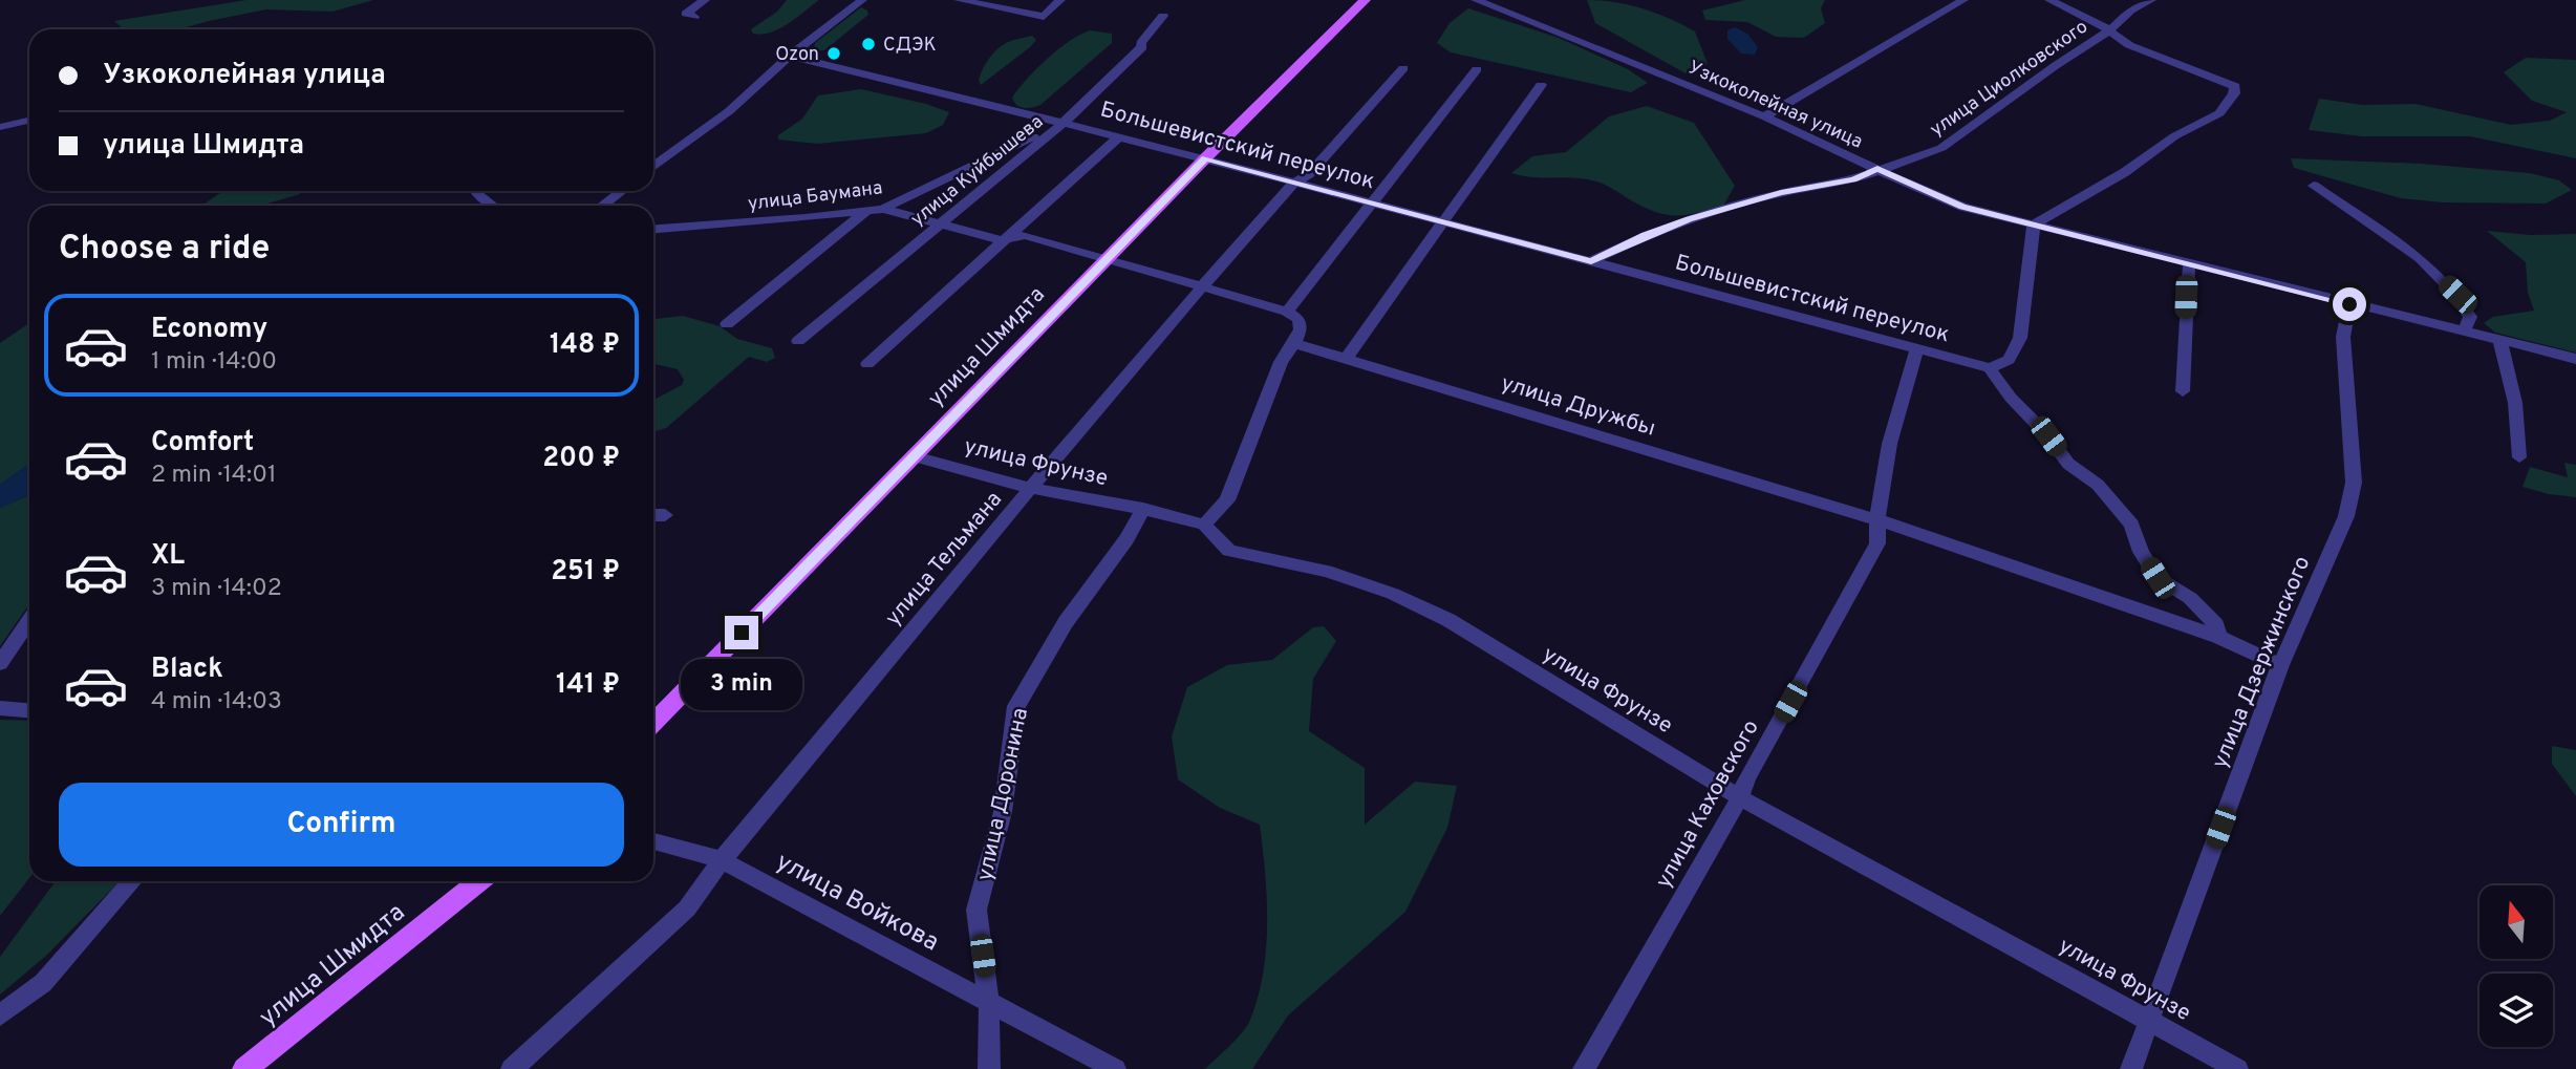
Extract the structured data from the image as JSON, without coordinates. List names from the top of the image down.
{
  "streets": {
    "main road": ["улица Шмидта"],
    "street": [
      "улица Циолковского",
      "Узкоколейная улица",
      "Большевистский переулок",
      "улица Куйбышева",
      "улица Баумана",
      "улица Дружбы",
      "улица Фрунзе",
      "улица Тельмана",
      "улица Дзержинского",
      "улица Доронина",
      "улица Каховского",
      "улица Войкова"
    ]
  },
  "crossings": [
    ["улица Циолковского", "Узкоколейная улица"],
    ["улица Циолковского", "Большевистский переулок"],
    ["Узкоколейная улица", "улица Дзержинского"],
    ["Большевистский переулок", "улица Куйбышева"],
    ["Большевистский переулок", "улица Баумана"],
    ["Большевистский переулок", "улица Шмидта"],
    ["Большевистский переулок", "улица Тельмана"],
    ["Большевистский переулок", "улица Каховского"],
    ["улица Куйбышева", "улица Баумана"],
    ["улица Шмидта", "улица Фрунзе"],
    ["улица Дружбы", "улица Дзержинского"],
    ["улица Дружбы", "улица Каховского"],
    ["улица Фрунзе", "улица Тельмана"],
    ["улица Фрунзе", "улица Дзержинского"],
    ["улица Фрунзе", "улица Доронина"],
    ["улица Фрунзе", "улица Каховского"],
    ["улица Тельмана", "улица Войкова"],
    ["улица Доронина", "улица Войкова"]
  ],
  "places": ["СДЭК", "Ozon"],
  "north": "top",
  "page": {
    "banner": ["Узкоколейная улица", "улица Шмидта"],
    "heading": "Choose a ride",
    "list": [
      {
        "name": "Economy",
        "note": "1 min · 14:00",
        "value": "148 ₽"
      },
      {
        "name": "Comfort",
        "note": "2 min · 14:01",
        "value": "200 ₽"
      },
      {
        "name": "XL",
        "note": "3 min · 14:02",
        "value": "251 ₽"
      },
      {
        "name": "Black",
        "note": "4 min · 14:03",
        "value": "141 ₽"
      }
    ],
    "bubble": "3 min",
    "buttons": "Confirm"
  }
}
